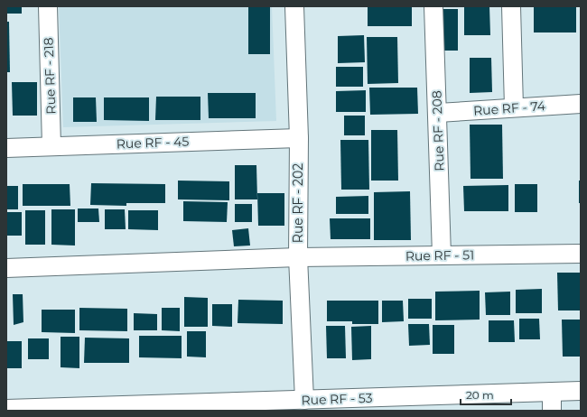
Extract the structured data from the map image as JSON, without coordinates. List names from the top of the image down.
{
  "streets": {
    "street": [
      "Rue RF - 218",
      "Rue RF - 74",
      "Rue RF - 208",
      "Rue RF - 45",
      "Rue RF - 202",
      "Rue RF - 51",
      "Rue RF - 53"
    ]
  },
  "crossings": [
    ["Rue RF - 218", "Rue RF - 45"],
    ["Rue RF - 74", "Rue RF - 208"],
    ["Rue RF - 208", "Rue RF - 51"],
    ["Rue RF - 45", "Rue RF - 202"],
    ["Rue RF - 202", "Rue RF - 51"],
    ["Rue RF - 202", "Rue RF - 53"]
  ],
  "scale_bar": "20 m"
}
